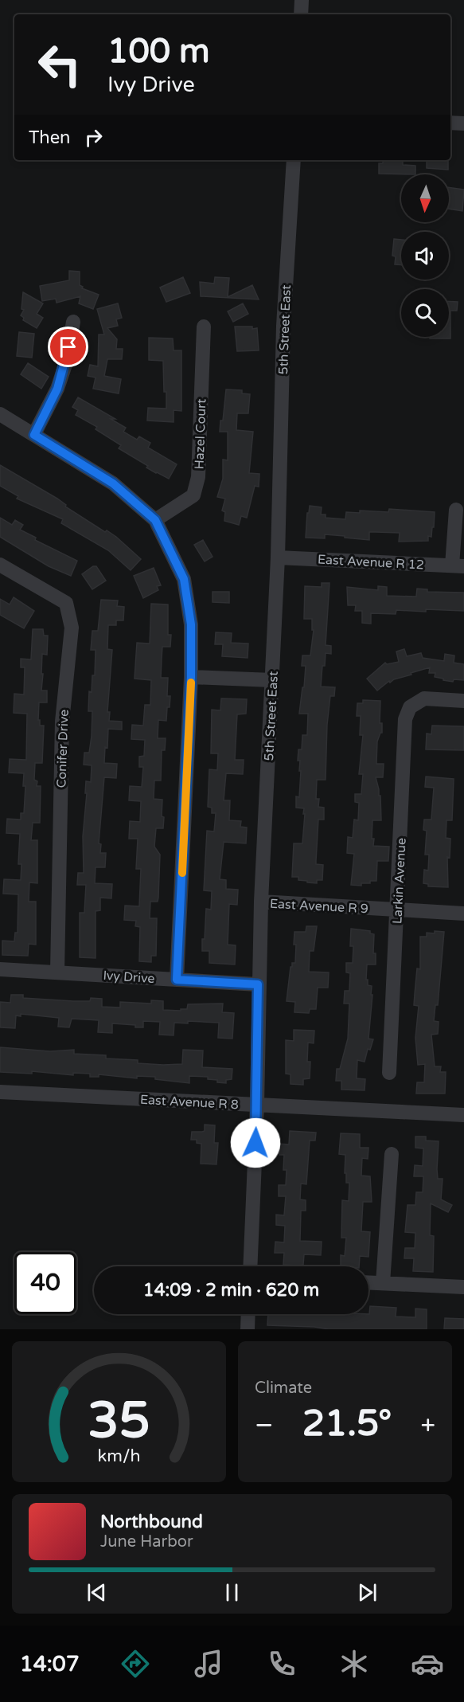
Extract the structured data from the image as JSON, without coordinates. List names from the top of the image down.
{
  "streets": {
    "street": [
      "5th Street East",
      "Hazel Court",
      "East Avenue R 12",
      "Conifer Drive",
      "Larkin Avenue",
      "East Avenue R 9",
      "Ivy Drive",
      "East Avenue R 8"
    ]
  },
  "crossings": [
    ["5th Street East", "East Avenue R 12"],
    ["5th Street East", "East Avenue R 9"],
    ["5th Street East", "Ivy Drive"],
    ["5th Street East", "East Avenue R 8"],
    ["Conifer Drive", "Ivy Drive"],
    ["Larkin Avenue", "East Avenue R 9"]
  ],
  "north": "bottom",
  "page": {
    "turn": ["100 m", "Ivy Drive"],
    "then": "Then",
    "limit": "40",
    "trip": "14:09 · 2 min · 620 m",
    "tile": "Climate",
    "heat": ["−", "21.5°", "+"],
    "song": ["Northbound", "June Harbor"],
    "tabs": "14:07",
    "gauge": ["35", "km/h"]
  }
}
